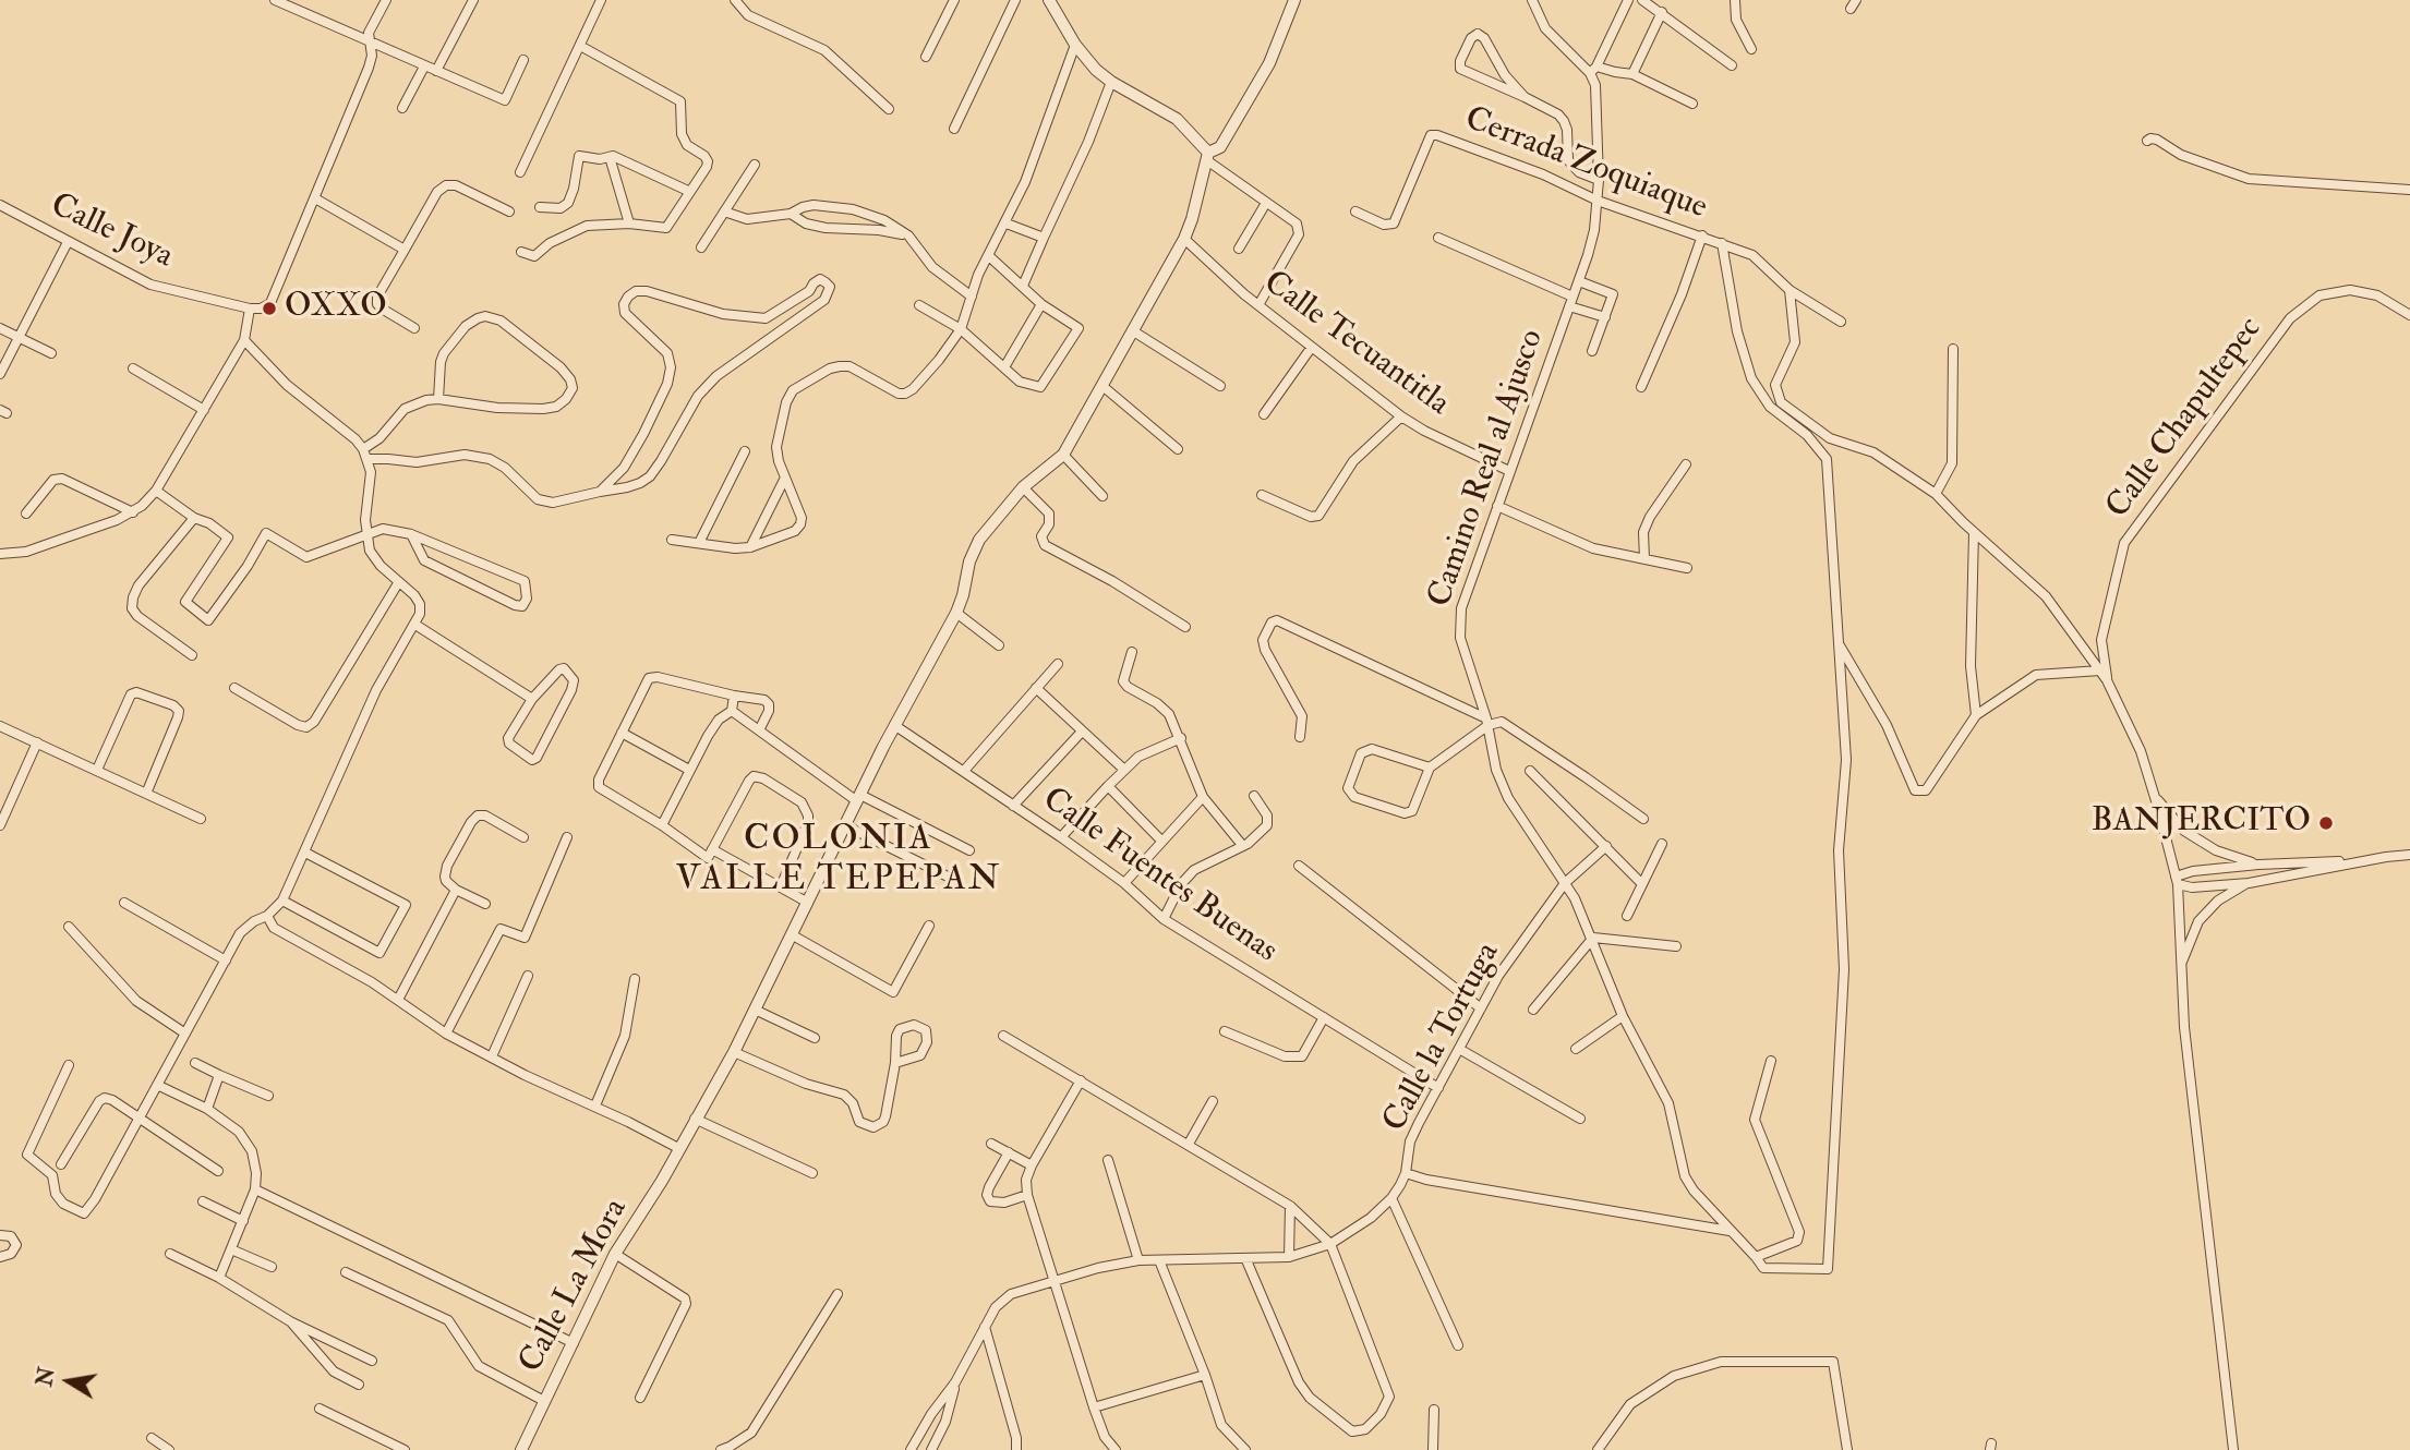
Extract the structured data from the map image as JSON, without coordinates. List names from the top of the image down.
{
  "streets": {
    "street": [
      "Cerrada Zoquiaque",
      "Calle Joya",
      "Calle Tecuantitla",
      "Calle Chapultepec",
      "Camino Real al Ajusco",
      "Calle Fuentes Buenas",
      "Calle la Tortuga",
      "Calle La Mora"
    ]
  },
  "crossings": [
    ["Cerrada Zoquiaque", "Camino Real al Ajusco"],
    ["Calle Tecuantitla", "Camino Real al Ajusco"],
    ["Camino Real al Ajusco", "Calle la Tortuga"],
    ["Calle Fuentes Buenas", "Calle la Tortuga"],
    ["Calle Fuentes Buenas", "Calle La Mora"]
  ],
  "districts": ["COLONIA VALLE TEPEPAN"],
  "places": ["OXXO", "BANJERCITO"],
  "north": "left"
}
